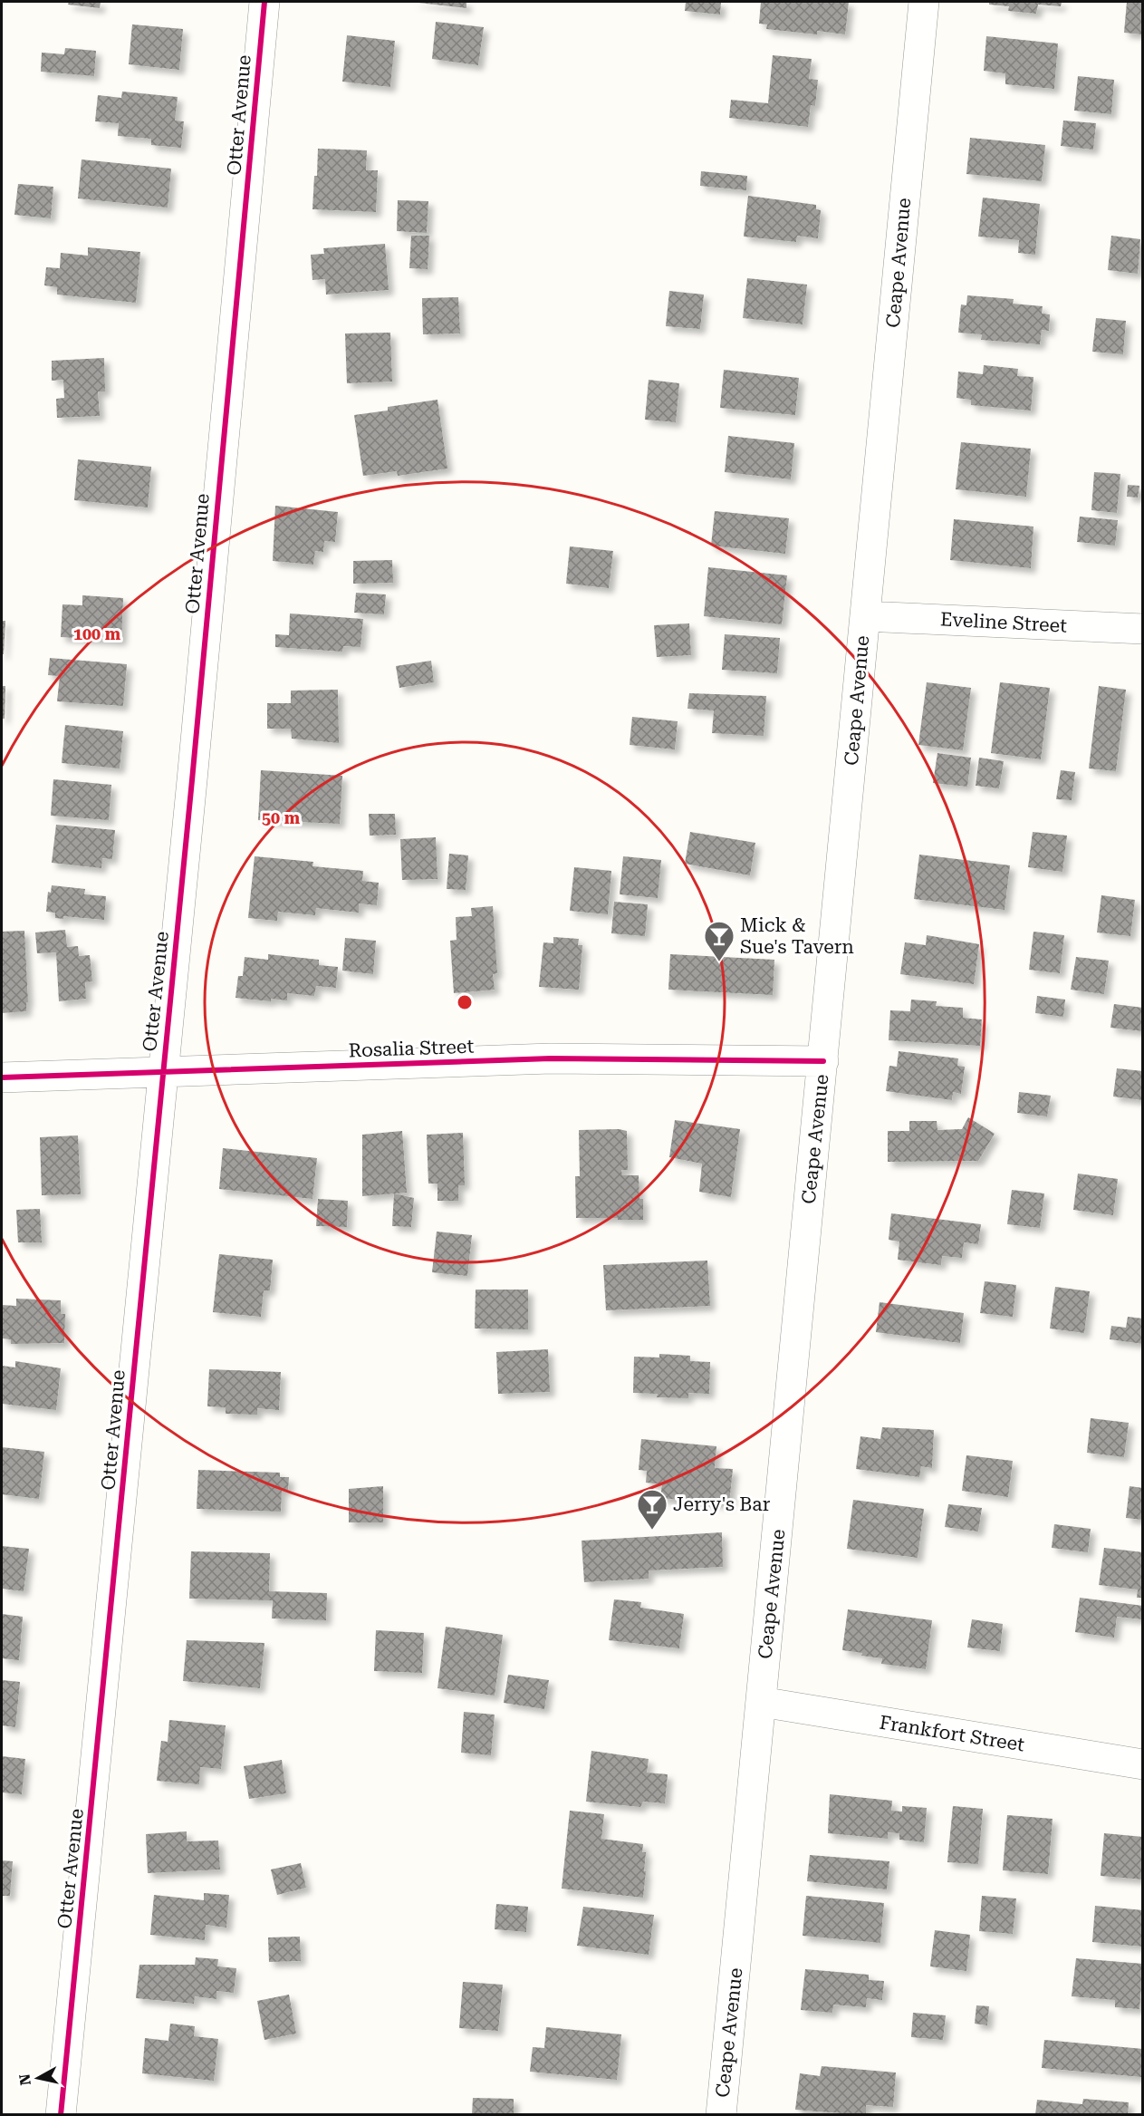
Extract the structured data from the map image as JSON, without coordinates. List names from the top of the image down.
{
  "streets": {
    "street": [
      "Otter Avenue",
      "Ceape Avenue",
      "Eveline Street",
      "Rosalia Street",
      "Frankfort Street"
    ]
  },
  "crossings": [
    ["Otter Avenue", "Rosalia Street"],
    ["Ceape Avenue", "Eveline Street"],
    ["Ceape Avenue", "Rosalia Street"],
    ["Ceape Avenue", "Frankfort Street"]
  ],
  "places": {
    "bar": ["Mick & Sue's Tavern", "Jerry's Bar"]
  },
  "north": "left",
  "rings": ["100 m", "50 m"]
}
